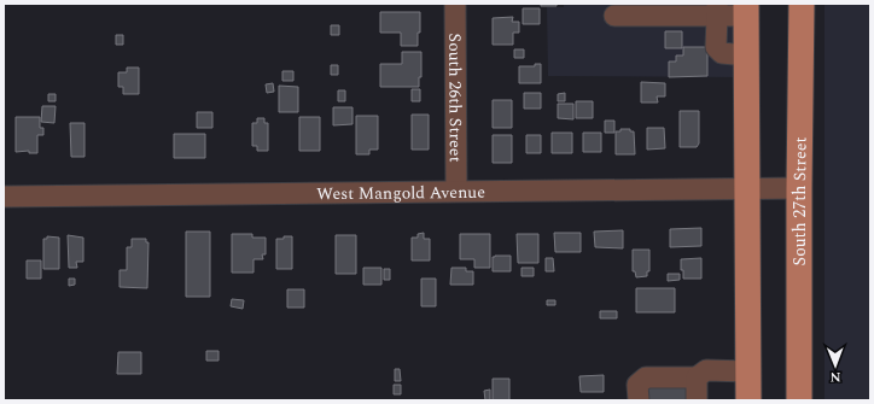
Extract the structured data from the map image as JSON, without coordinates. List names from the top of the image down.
{
  "streets": {
    "main road": ["South 27th Street"],
    "street": ["South 26th Street", "West Mangold Avenue"]
  },
  "crossings": [
    ["South 26th Street", "West Mangold Avenue"],
    ["West Mangold Avenue", "South 27th Street"]
  ],
  "north": "bottom"
}
